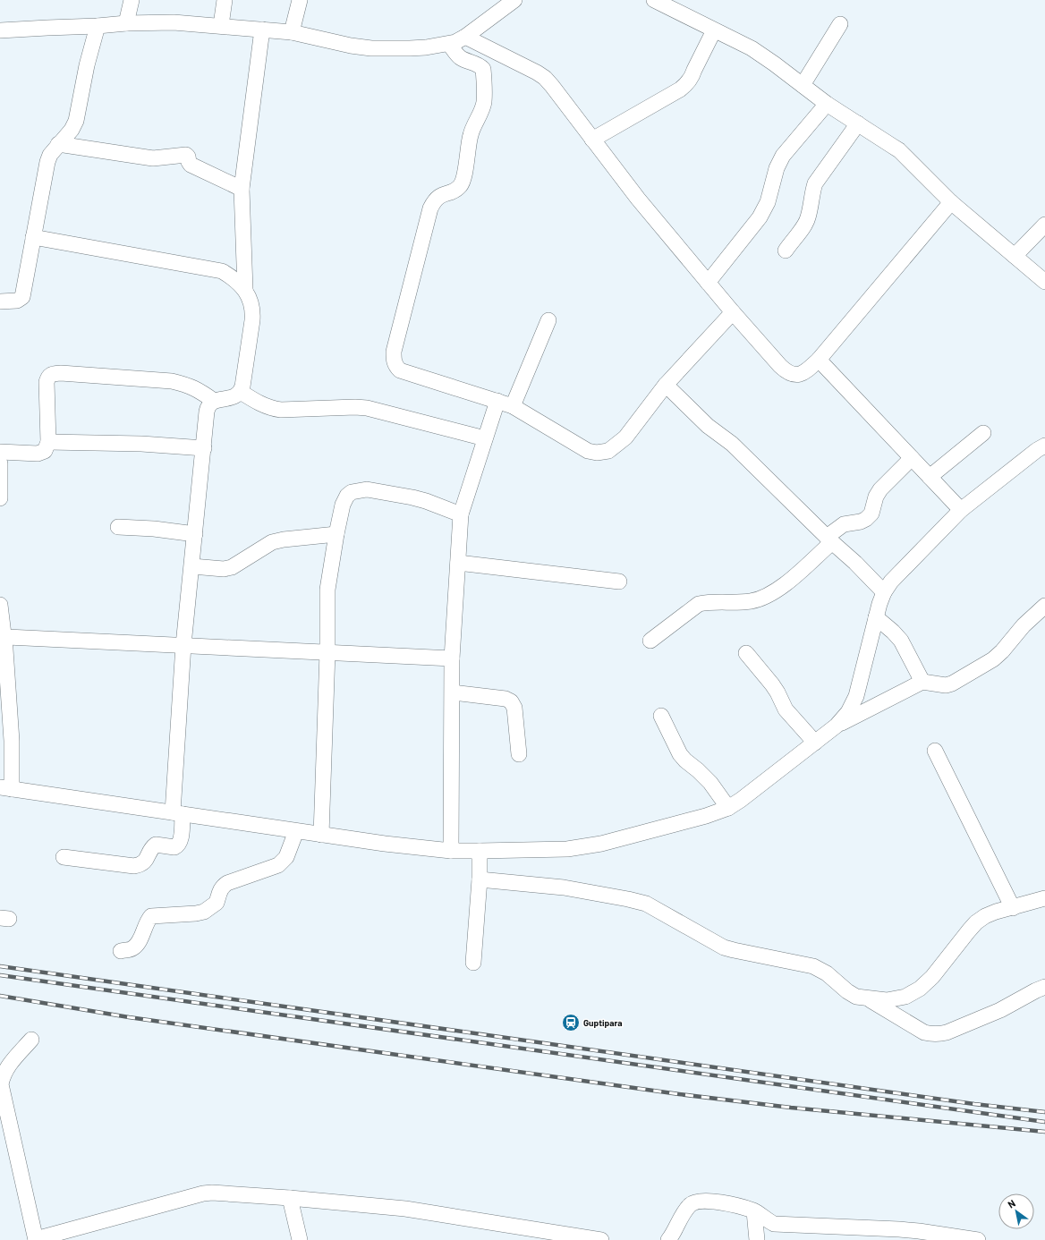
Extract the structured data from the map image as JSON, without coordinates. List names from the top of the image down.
{
  "places": {
    "station": ["Guptipara"]
  },
  "north": "top left"
}
